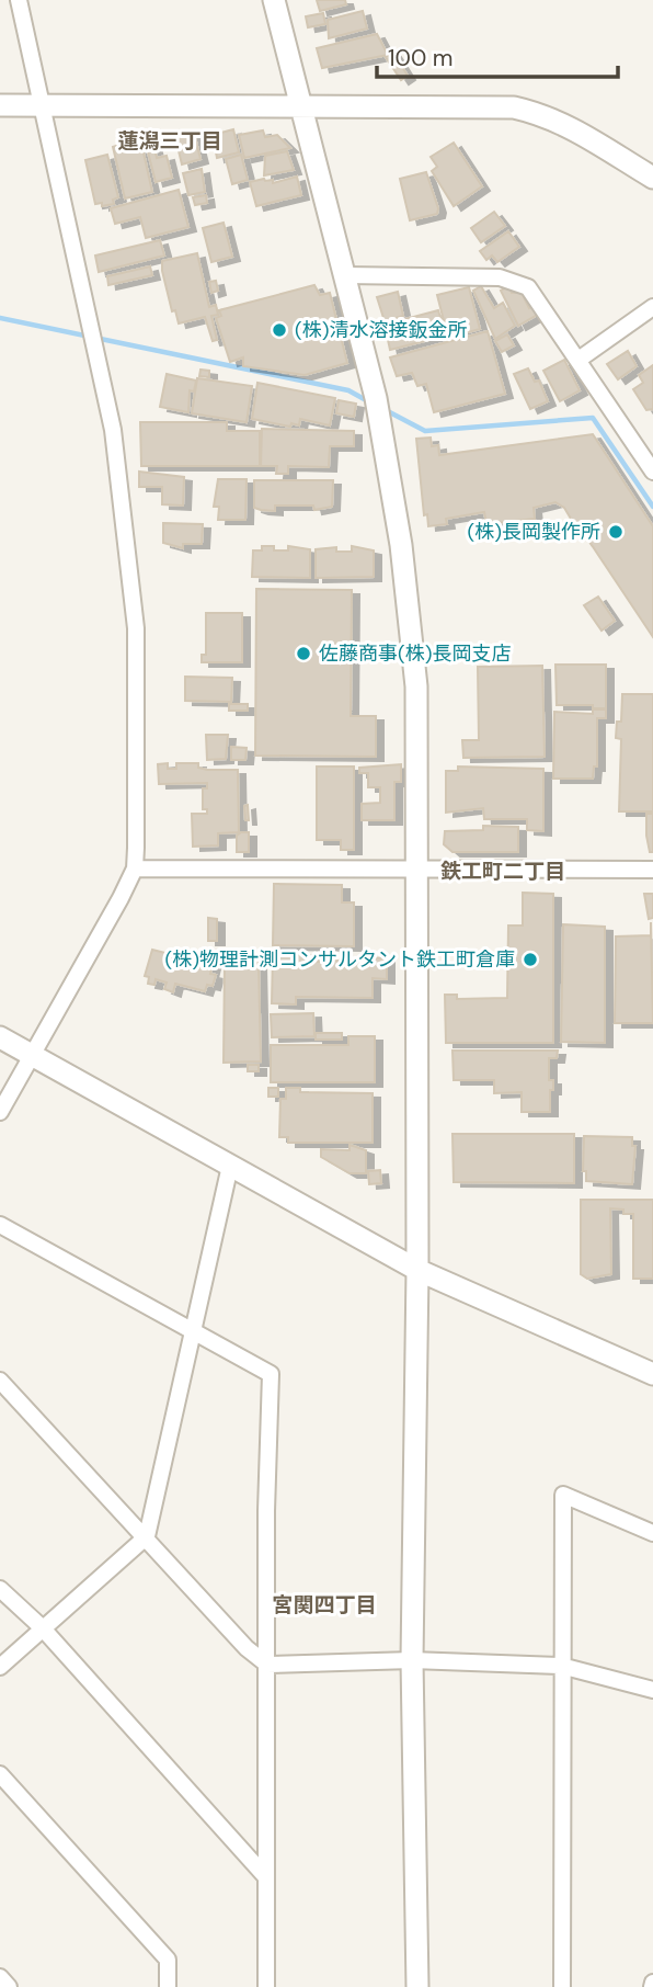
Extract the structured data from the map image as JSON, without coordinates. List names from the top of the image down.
{
  "districts": ["蓮潟三丁目", "鉄工町二丁目", "宮関四丁目"],
  "places": [
    "(株)清水溶接鈑金所",
    "(株)長岡製作所",
    "佐藤商事(株)長岡支店",
    "(株)物理計測コンサルタント鉄工町倉庫"
  ],
  "scale_bar": "100 m"
}
